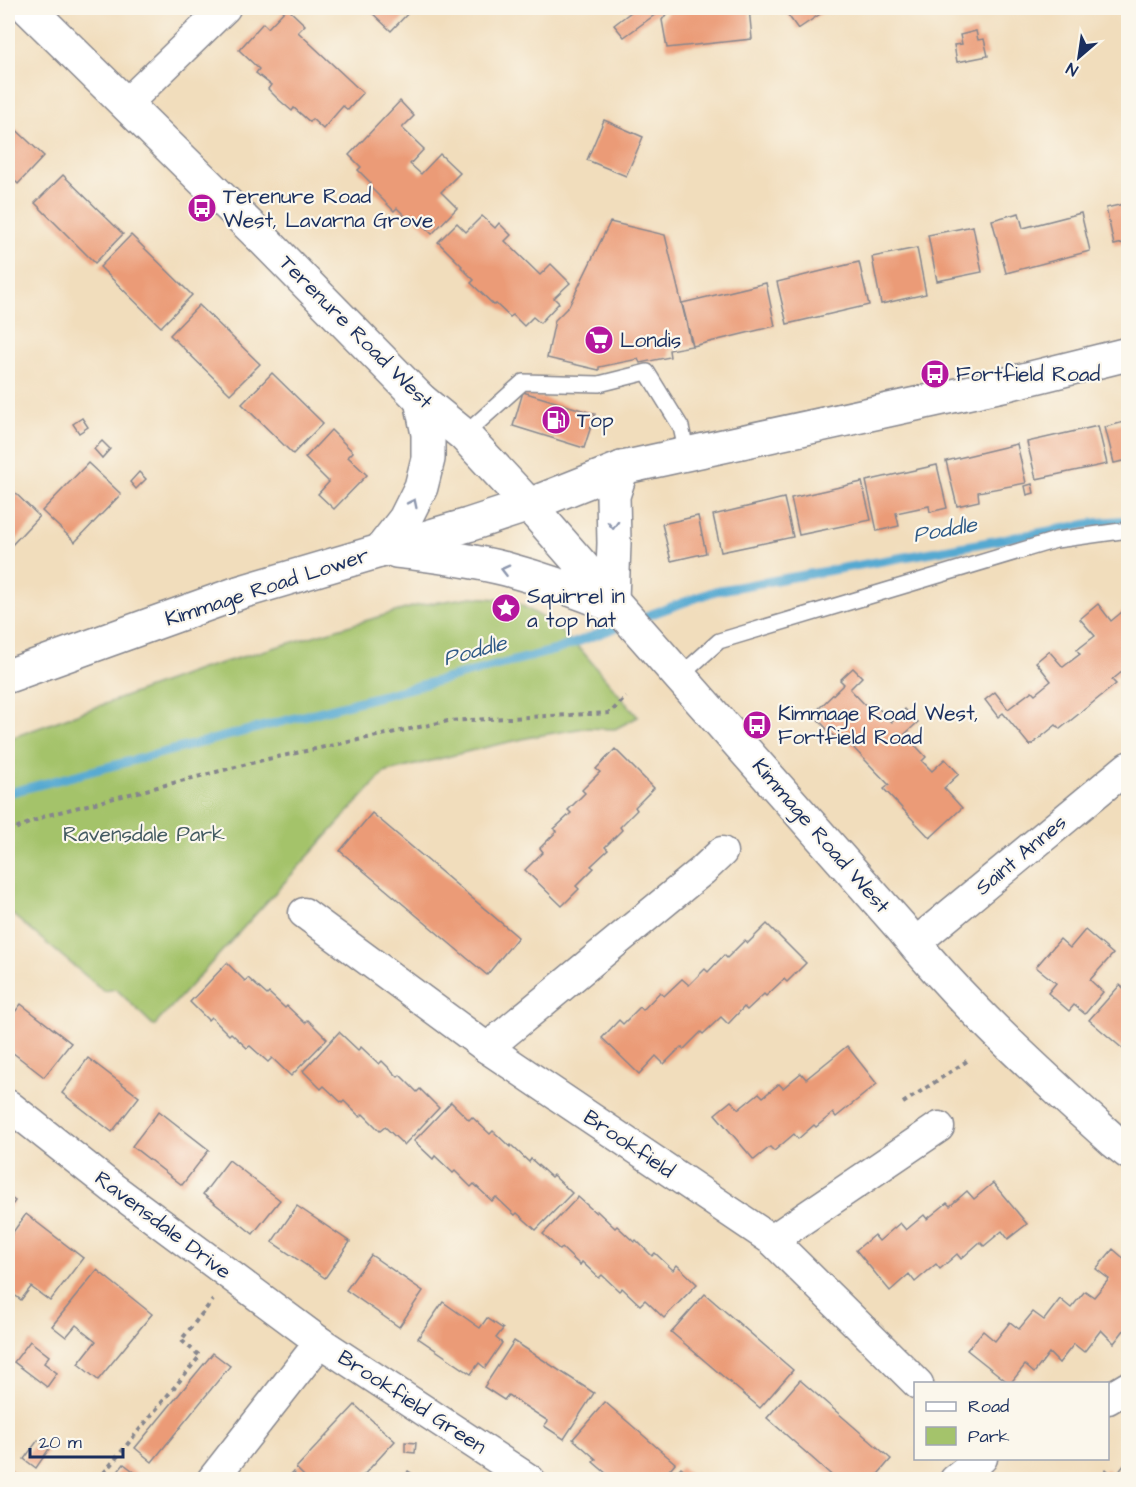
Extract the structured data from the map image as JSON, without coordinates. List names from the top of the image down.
{
  "streets": {
    "main road": ["Terenure Road West", "Kimmage Road Lower", "Kimmage Road West"],
    "street": [
      "Saint Annes",
      "Brookfield",
      "Ravensdale Drive",
      "Brookfield Green"
    ]
  },
  "crossings": [
    ["Terenure Road West", "Kimmage Road Lower"],
    ["Terenure Road West", "Kimmage Road West"],
    ["Kimmage Road Lower", "Kimmage Road West"],
    ["Kimmage Road West", "Saint Annes"],
    ["Ravensdale Drive", "Brookfield Green"]
  ],
  "water": ["Poddle"],
  "parks": ["Ravensdale Park"],
  "places": {
    "bus stop": ["Terenure Road West, Lavarna Grove", "Fortfield Road", "Kimmage Road West, Fortfield Road"],
    "supermarket": ["Londis"],
    "fuel station": ["Top"],
    "place": ["Squirrel in a top hat"]
  },
  "legend": ["Road", "Park"],
  "scale_bar": "20 m",
  "north": "bottom left"
}
